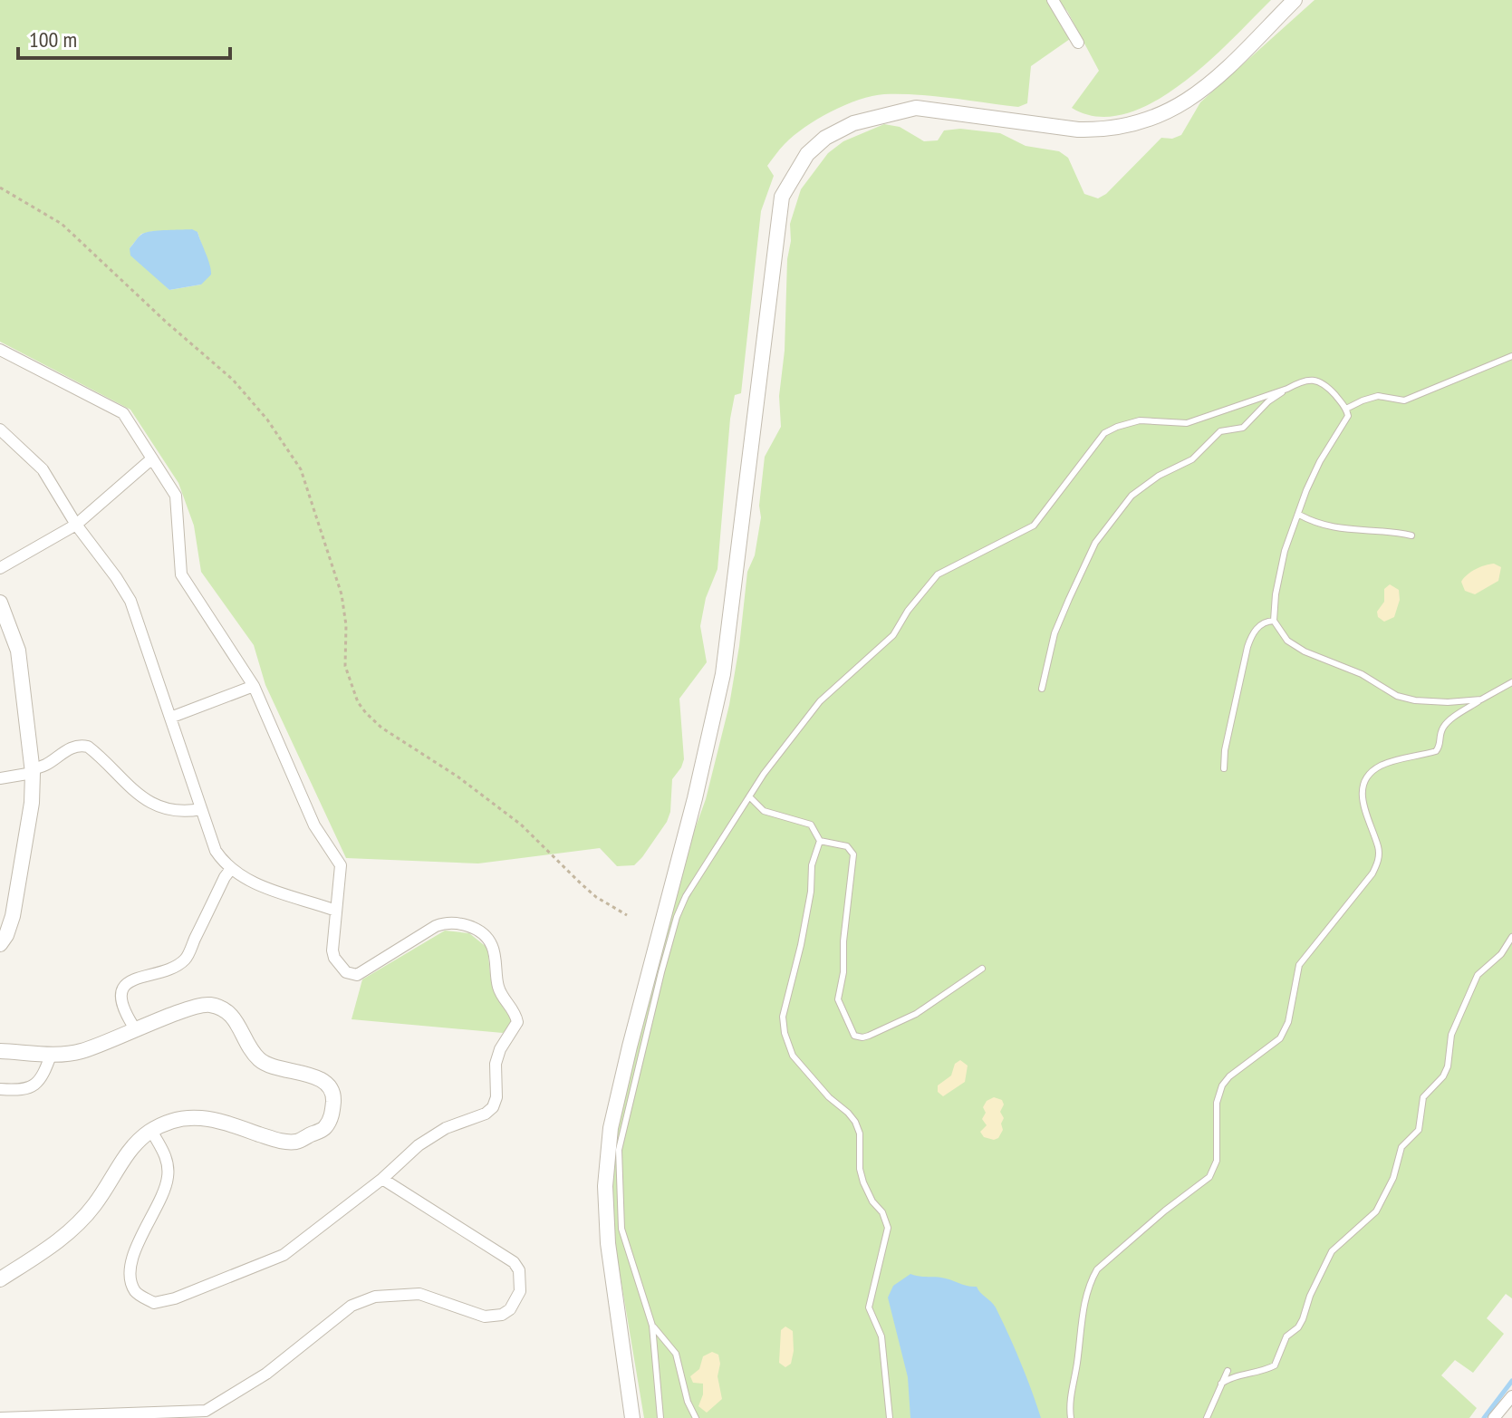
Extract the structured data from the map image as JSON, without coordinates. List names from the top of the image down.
{
  "scale_bar": "100 m"
}
